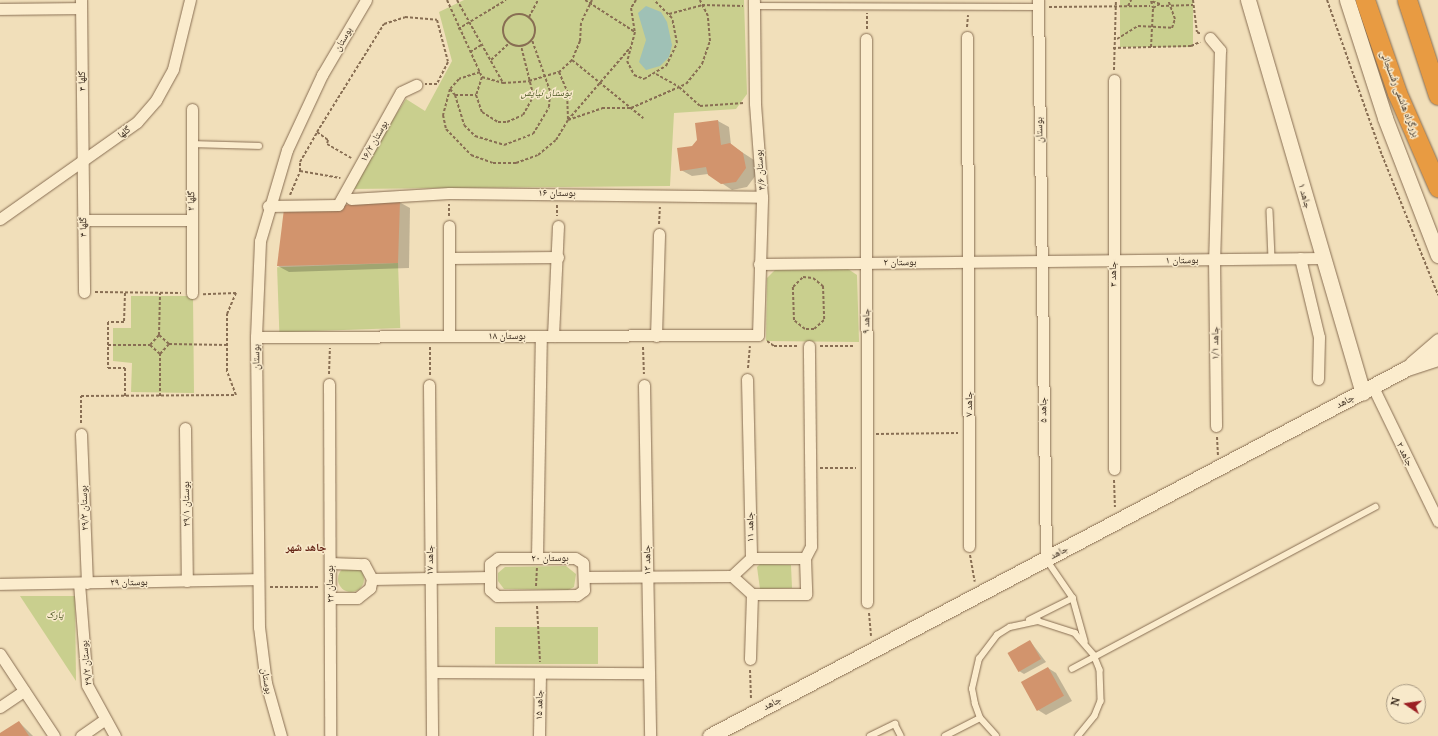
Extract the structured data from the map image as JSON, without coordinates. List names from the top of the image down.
{
  "streets": {
    "highway": ["بزرگراه هاشمی رفسنجانی"],
    "main road": ["جاهد ۱", "جاهد"],
    "street": [
      "بوستان",
      "گلها ۳",
      "گلها",
      "بوستان ۱۶/۲",
      "بوستان ۴/۶",
      "بوستان ۱۶",
      "گلها ۲",
      "گلها ۴",
      "بوستان ۱",
      "بوستان ۲",
      "جاهد ۳",
      "جاهد ۹",
      "بوستان ۱۸",
      "جاهد ۱/۱",
      "جاهد ۷",
      "جاهد ۵",
      "جاهد ۲",
      "بوستان ۲۹/۱",
      "بوستان ۲۹/۳",
      "جاهد ۱۱",
      "بوستان ۲۰",
      "جاهد ۱۷",
      "جاهد ۱۳",
      "بوستان ۲۹",
      "بوستان ۲۲",
      "بوستان ۲۹/۲",
      "جاهد ۱۵"
    ]
  },
  "crossings": [
    ["بوستان", "بوستان ۱"],
    ["بوستان", "بوستان ۲"],
    ["بوستان", "بوستان ۱۸"],
    ["بوستان", "جاهد ۵"],
    ["بوستان", "بوستان ۲۹"],
    ["گلها ۳", "گلها"],
    ["گلها ۳", "گلها ۴"],
    ["گلها", "گلها ۴"],
    ["بوستان ۴/۶", "بوستان ۱۶"],
    ["بوستان ۴/۶", "بوستان ۲"],
    ["بوستان ۴/۶", "بوستان ۱۸"],
    ["جاهد ۱", "بوستان ۱"],
    ["جاهد ۱", "جاهد"],
    ["جاهد ۱", "جاهد ۲"],
    ["بوستان ۱", "بوستان ۲"],
    ["بوستان ۱", "جاهد ۳"],
    ["بوستان ۱", "جاهد ۱/۱"],
    ["بوستان ۱", "جاهد ۵"],
    ["بوستان ۲", "جاهد ۹"],
    ["بوستان ۲", "جاهد ۷"],
    ["بوستان ۲", "جاهد ۵"],
    ["جاهد", "جاهد ۵"],
    ["جاهد", "جاهد ۲"],
    ["بوستان ۲۹/۱", "بوستان ۲۹"],
    ["بوستان ۲۹/۳", "بوستان ۲۹"],
    ["بوستان ۲۹/۳", "بوستان ۲۹/۲"],
    ["بوستان ۲۹", "بوستان ۲۹/۲"]
  ],
  "districts": ["جاهد شهر"],
  "parks": ["بوستان نیایش", "پارک"],
  "north": "left"
}
